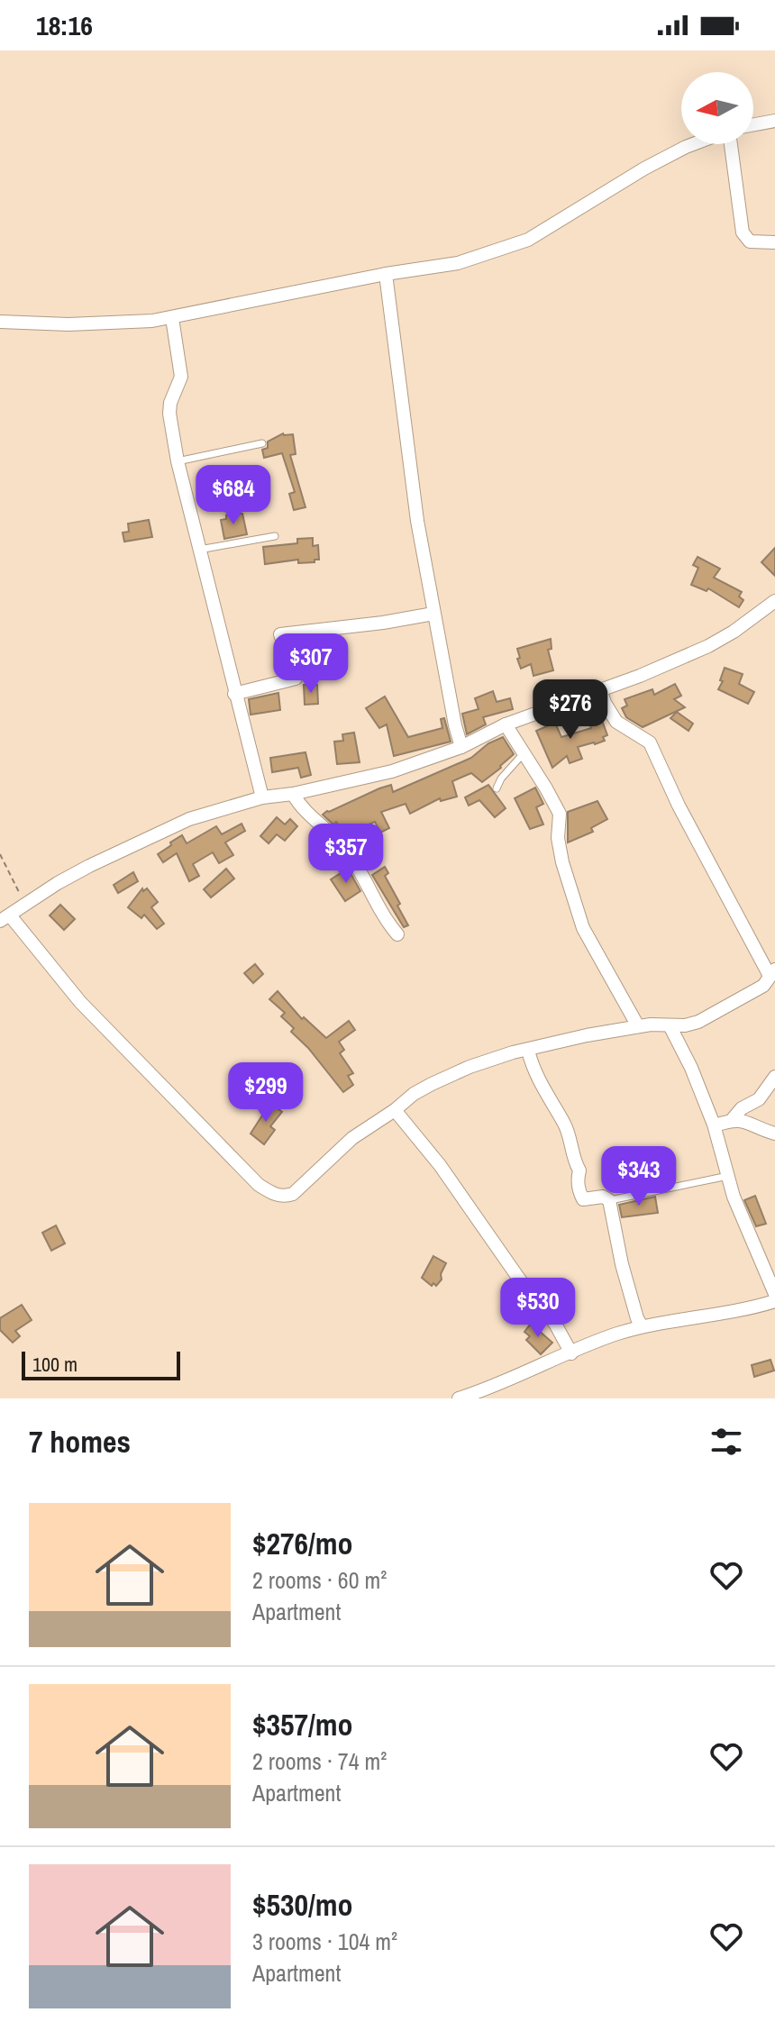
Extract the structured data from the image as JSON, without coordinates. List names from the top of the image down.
{
  "scale_bar": "100 m",
  "north": "left",
  "page": {
    "status": "18:16",
    "price": [
      "$684",
      "$307",
      "$276",
      "$357",
      "$299",
      "$343",
      "$530"
    ],
    "scale": "100 m",
    "heading": "7 homes",
    "list": [
      {
        "name": "$276/mo",
        "note": "2 rooms · 60 m² · Apartment"
      },
      {
        "name": "$357/mo",
        "note": "2 rooms · 74 m² · Apartment"
      },
      {
        "name": "$530/mo",
        "note": "3 rooms · 104 m² · Apartment"
      }
    ]
  }
}
